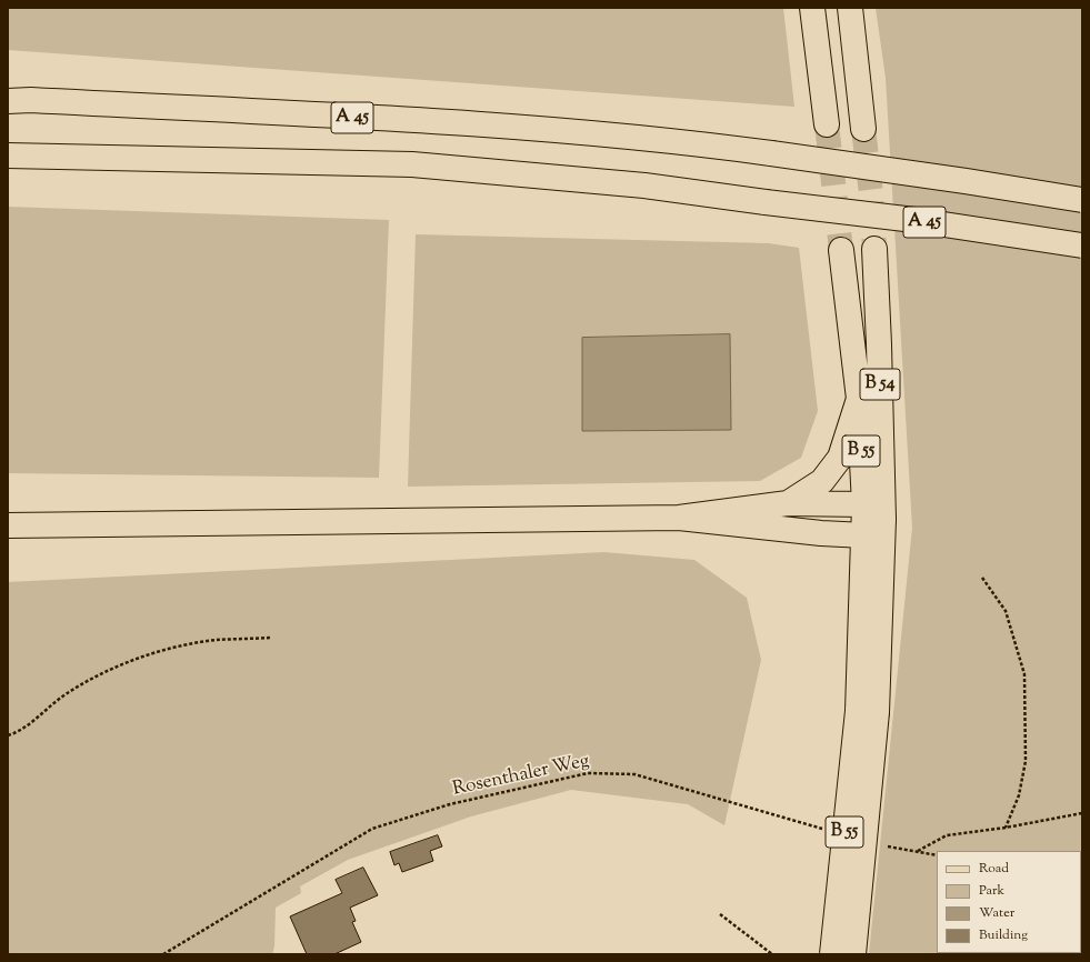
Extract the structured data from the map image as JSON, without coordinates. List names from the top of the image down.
{
  "streets": {
    "main road": ["A 45", "B 54", "B 55"],
    "path": ["Rosenthaler Weg"]
  },
  "crossings": [
    ["B 54", "B 55"]
  ],
  "legend": [
    "Road",
    "Park",
    "Water",
    "Building"
  ]
}
